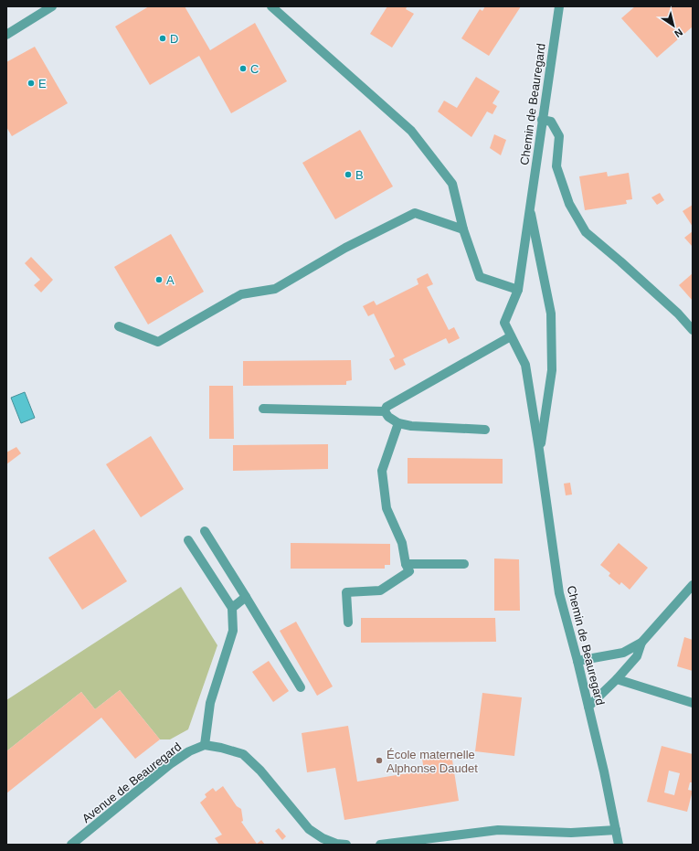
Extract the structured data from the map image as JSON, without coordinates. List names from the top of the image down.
{
  "streets": {
    "street": ["Chemin de Beauregard", "Avenue de Beauregard"]
  },
  "places": [
    "D",
    "C",
    "E",
    "B",
    "A",
    "École maternelle Alphonse Daudet"
  ],
  "north": "bottom right"
}
